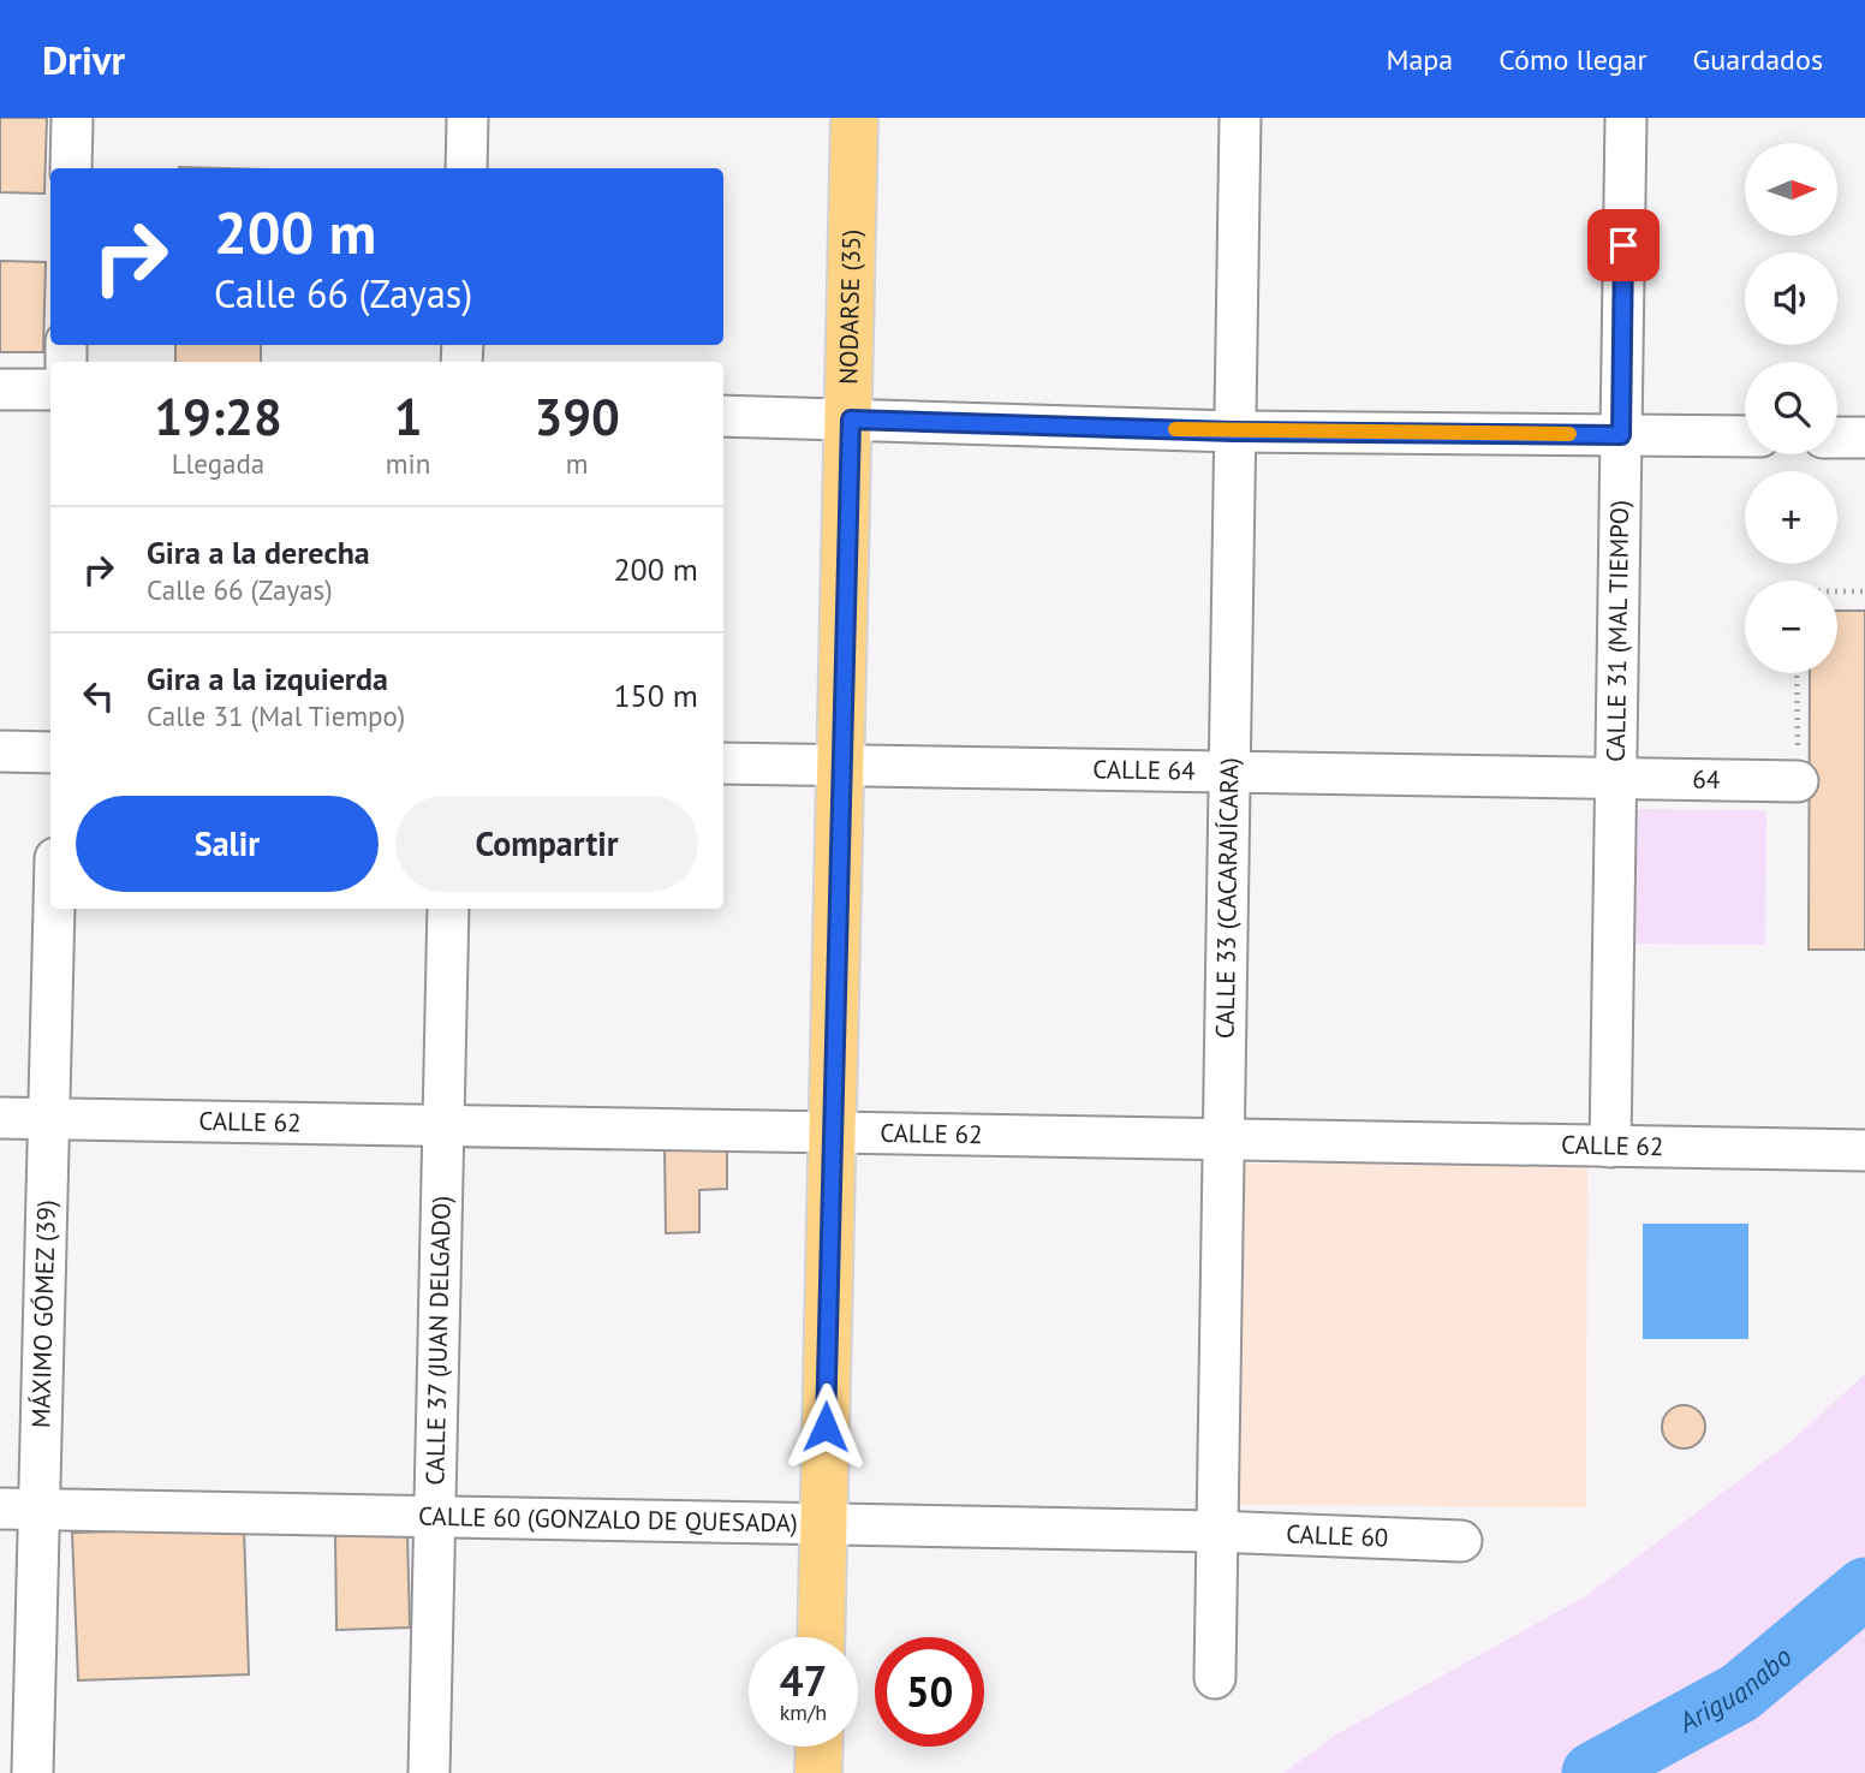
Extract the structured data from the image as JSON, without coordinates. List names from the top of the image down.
{
  "streets": {
    "main road": ["NODARSE (35)"],
    "street": [
      "CALLE 31 (MAL TIEMPO)",
      "CALLE 64",
      "64",
      "CALLE 33 (CACARAJÍCARA)",
      "CALLE 62",
      "MÁXIMO GÓMEZ (39)",
      "CALLE 37 (JUAN DELGADO)",
      "CALLE 60 (GONZALO DE QUESADA)",
      "CALLE 60"
    ]
  },
  "crossings": [
    ["NODARSE (35)", "CALLE 64"],
    ["NODARSE (35)", "CALLE 62"],
    ["NODARSE (35)", "CALLE 60 (GONZALO DE QUESADA)"],
    ["CALLE 31 (MAL TIEMPO)", "CALLE 64"],
    ["CALLE 31 (MAL TIEMPO)", "64"],
    ["CALLE 31 (MAL TIEMPO)", "CALLE 62"],
    ["CALLE 64", "64"],
    ["CALLE 64", "CALLE 33 (CACARAJÍCARA)"],
    ["CALLE 33 (CACARAJÍCARA)", "CALLE 62"],
    ["CALLE 33 (CACARAJÍCARA)", "CALLE 60 (GONZALO DE QUESADA)"],
    ["CALLE 33 (CACARAJÍCARA)", "CALLE 60"],
    ["CALLE 62", "MÁXIMO GÓMEZ (39)"],
    ["CALLE 62", "CALLE 37 (JUAN DELGADO)"],
    ["MÁXIMO GÓMEZ (39)", "CALLE 60 (GONZALO DE QUESADA)"],
    ["CALLE 37 (JUAN DELGADO)", "CALLE 60 (GONZALO DE QUESADA)"],
    ["CALLE 60 (GONZALO DE QUESADA)", "CALLE 60"]
  ],
  "water": ["Ariguanabo"],
  "north": "right",
  "page": {
    "header": "Drivr",
    "nav": ["Mapa", "Cómo llegar", "Guardados"],
    "map_buttons": ["+", "−"],
    "turn": ["200 m", "Calle 66 (Zayas)"],
    "eta": [
      "19:28",
      "Llegada",
      "1",
      "min",
      "390",
      "m"
    ],
    "list": [
      {
        "name": "Gira a la derecha",
        "note": "Calle 66 (Zayas)",
        "value": "200 m"
      },
      {
        "name": "Gira a la izquierda",
        "note": "Calle 31 (Mal Tiempo)",
        "value": "150 m"
      }
    ],
    "buttons": ["Salir", "Compartir"],
    "speed": "47 km/h",
    "limit": "50"
  }
}
